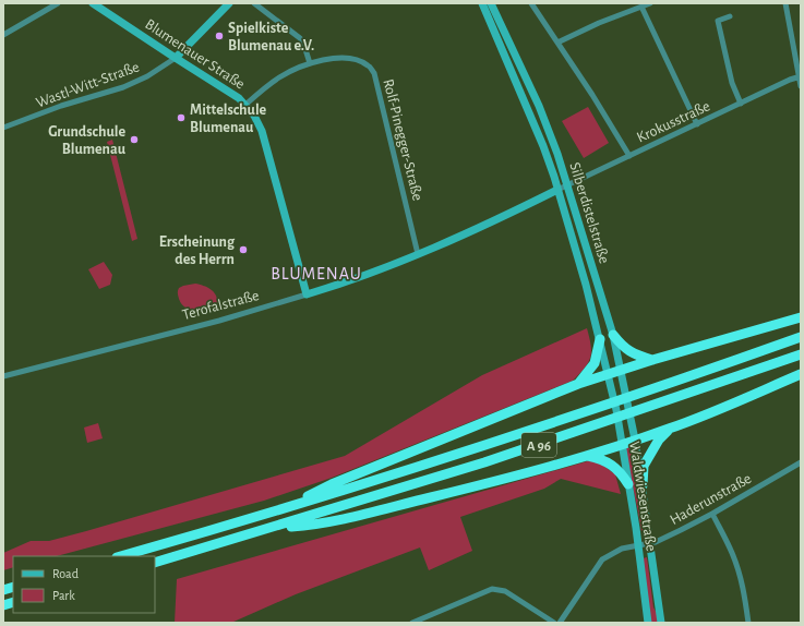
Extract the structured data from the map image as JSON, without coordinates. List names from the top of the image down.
{
  "streets": {
    "highway": ["A 96"],
    "street": [
      "Blumenauer Straße",
      "Wastl-Witt-Straße",
      "Krokusstraße",
      "Rolf-Pinegger-Straße",
      "Silberdistelstraße",
      "Terofalstraße",
      "Waldwiesenstraße",
      "Haderunstraße"
    ]
  },
  "crossings": [
    ["Blumenauer Straße", "Wastl-Witt-Straße"],
    ["Blumenauer Straße", "Rolf-Pinegger-Straße"],
    ["Blumenauer Straße", "Terofalstraße"],
    ["Krokusstraße", "Silberdistelstraße"],
    ["Krokusstraße", "Terofalstraße"],
    ["Rolf-Pinegger-Straße", "Terofalstraße"],
    ["Silberdistelstraße", "Terofalstraße"],
    ["Silberdistelstraße", "Waldwiesenstraße"],
    ["Waldwiesenstraße", "Haderunstraße"]
  ],
  "districts": ["BLUMENAU"],
  "places": [
    "Spielkiste Blumenau e.V.",
    "Mittelschule Blumenau",
    "Grundschule Blumenau",
    "Erscheinung des Herrn"
  ],
  "legend": ["Road", "Park"]
}
